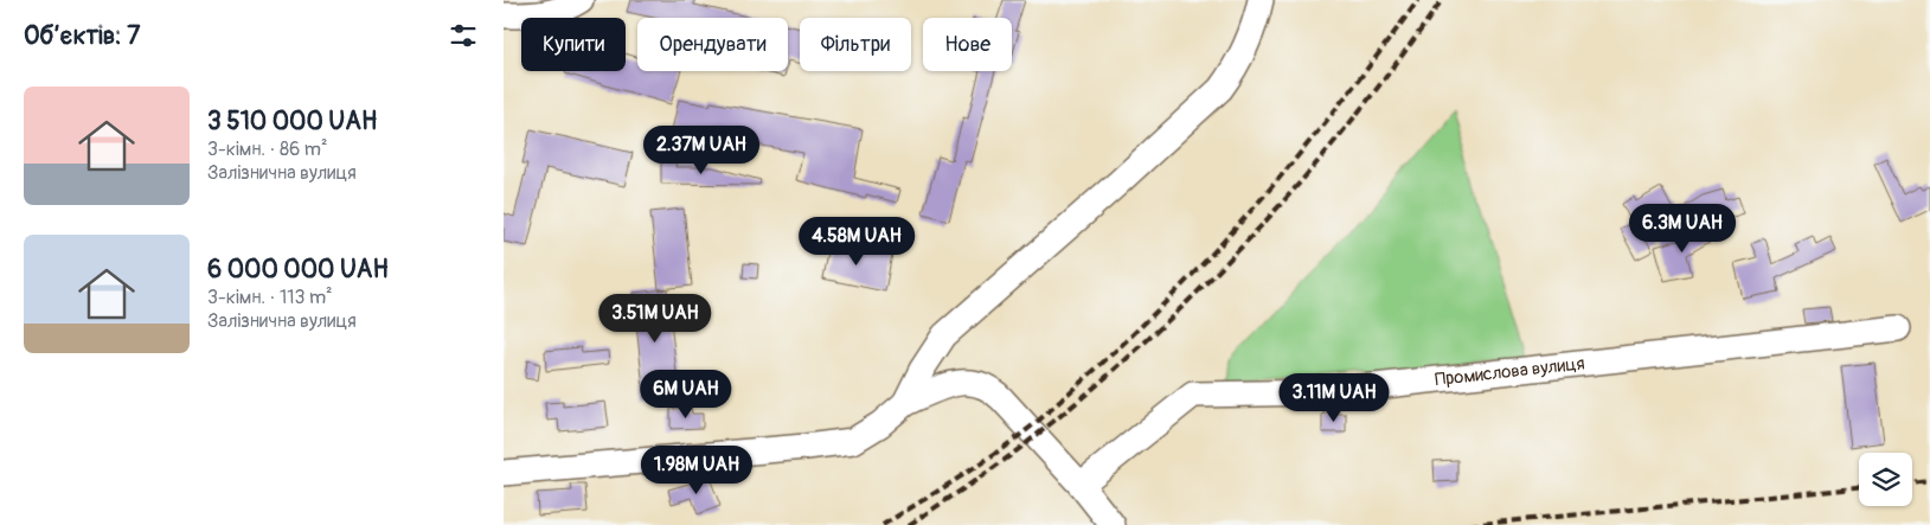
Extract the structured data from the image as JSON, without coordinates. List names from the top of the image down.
{
  "streets": {
    "street": ["Промислова вулиця"]
  },
  "page": {
    "heading": "Об’єктів: 7",
    "chip": [
      "Купити",
      "Орендувати",
      "Фільтри",
      "Нове"
    ],
    "list": [
      {
        "name": "3 510 000 UAH",
        "note": "3-кімн. · 86 m² · Залізнична вулиця"
      },
      {
        "name": "6 000 000 UAH",
        "note": "3-кімн. · 113 m² · Залізнична вулиця"
      }
    ],
    "price": [
      "2.37M UAH",
      "6.3M UAH",
      "4.58M UAH",
      "3.51M UAH",
      "6M UAH",
      "3.11M UAH",
      "1.98M UAH"
    ]
  }
}
